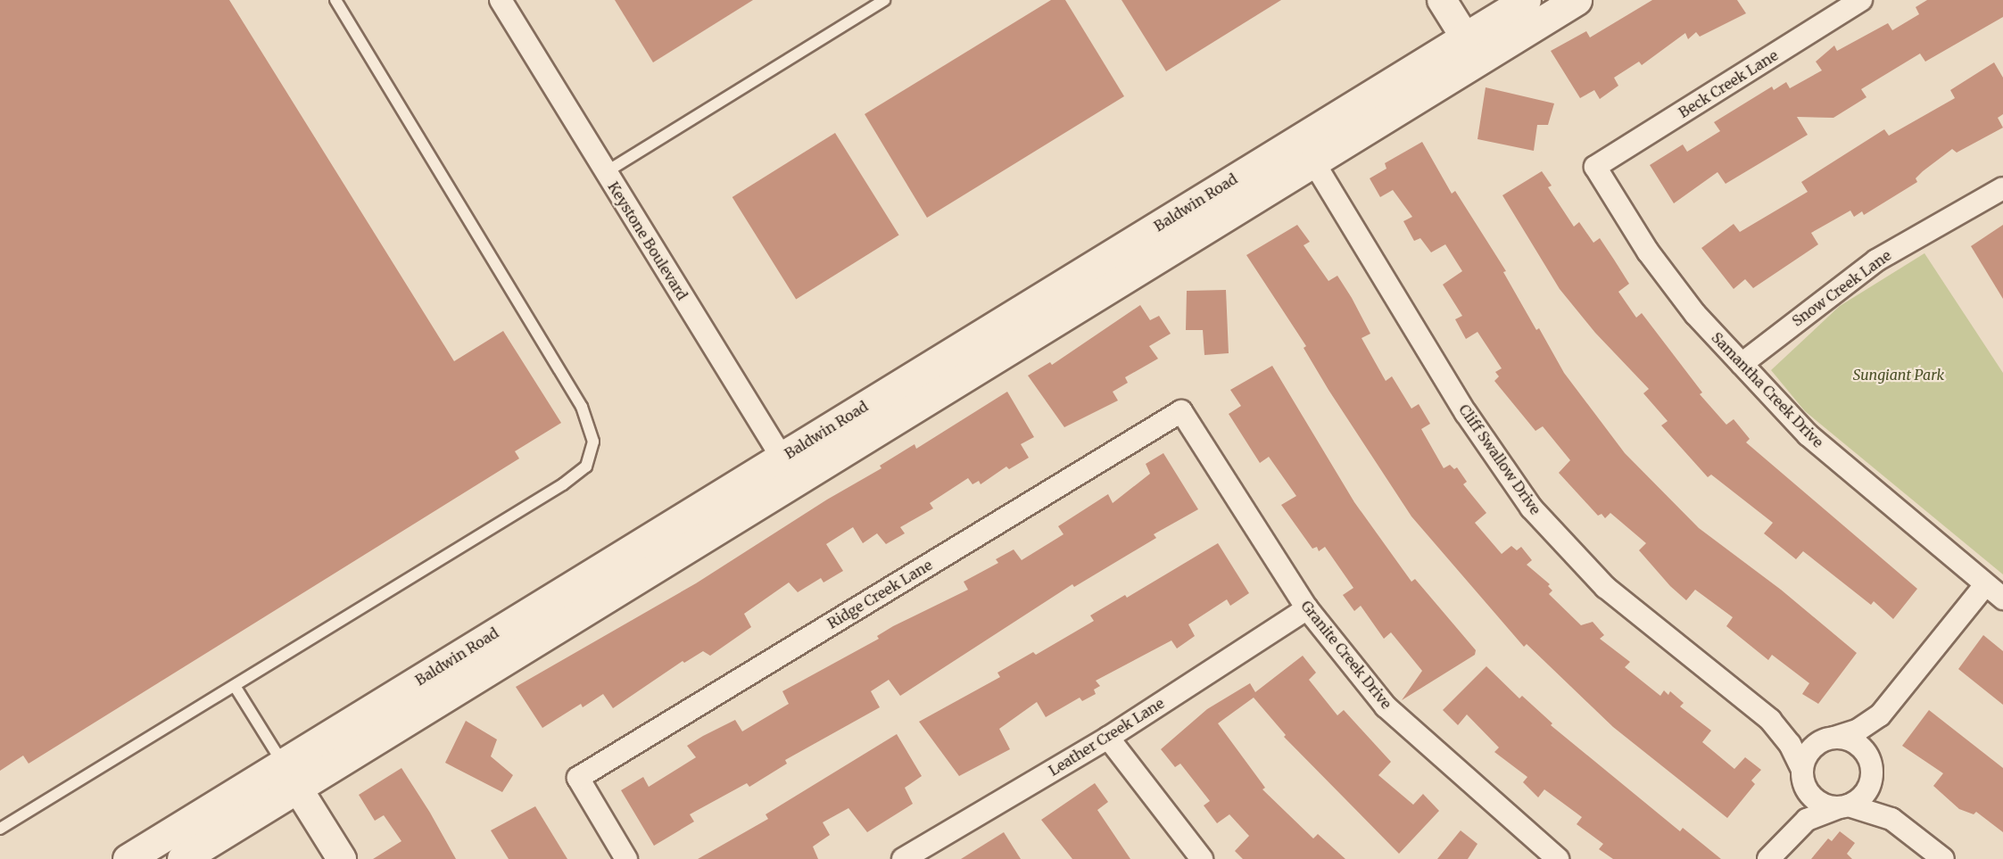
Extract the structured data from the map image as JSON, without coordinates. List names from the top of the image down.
{
  "streets": {
    "main road": ["Baldwin Road"],
    "street": [
      "Beck Creek Lane",
      "Keystone Boulevard",
      "Snow Creek Lane",
      "Samantha Creek Drive",
      "Cliff Swallow Drive",
      "Ridge Creek Lane",
      "Granite Creek Drive",
      "Leather Creek Lane"
    ]
  },
  "crossings": [
    ["Beck Creek Lane", "Samantha Creek Drive"],
    ["Baldwin Road", "Keystone Boulevard"],
    ["Baldwin Road", "Cliff Swallow Drive"],
    ["Snow Creek Lane", "Samantha Creek Drive"],
    ["Ridge Creek Lane", "Granite Creek Drive"],
    ["Granite Creek Drive", "Leather Creek Lane"]
  ],
  "parks": ["Sungiant Park"]
}
